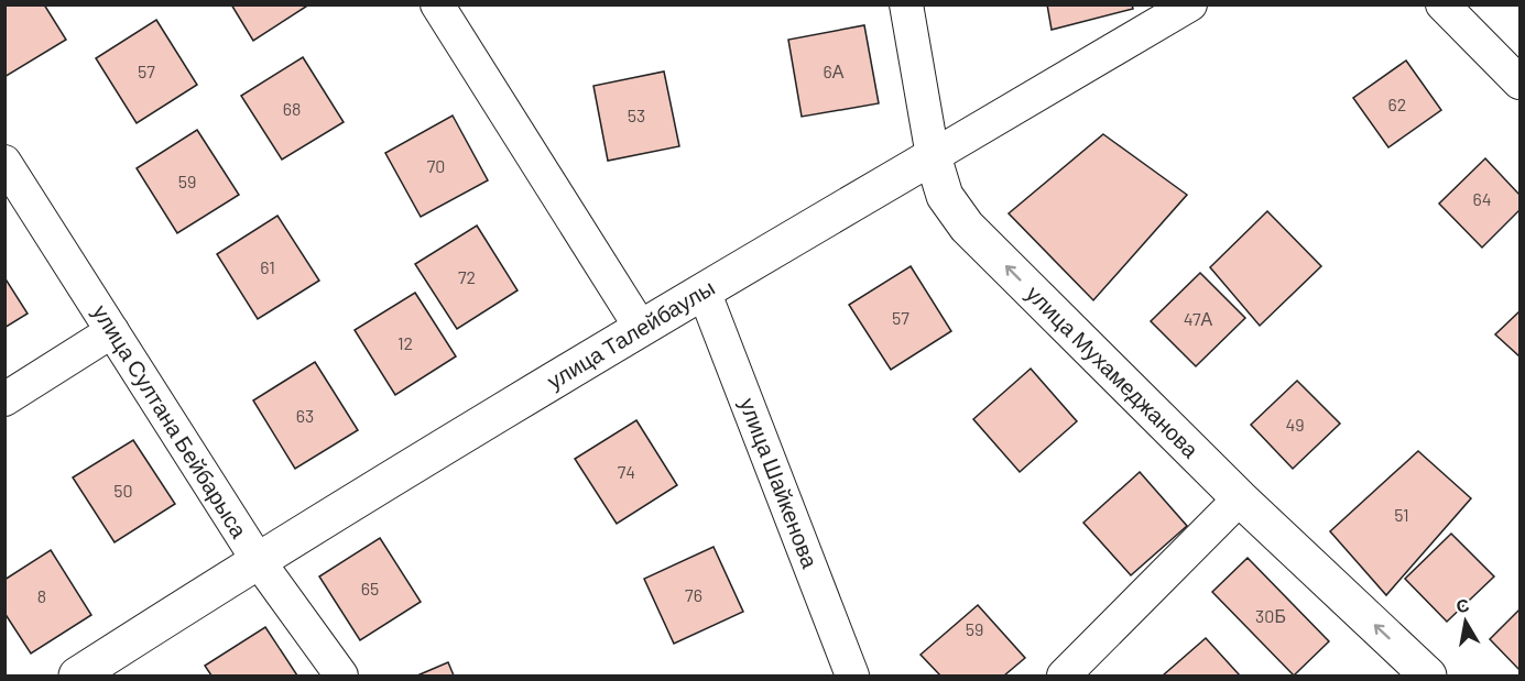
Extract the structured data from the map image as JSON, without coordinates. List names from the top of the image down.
{
  "streets": {
    "street": [
      "улица Талейбаулы",
      "улица Мухамеджанова",
      "улица Султана Бейбарыса",
      "улица Шайкенова"
    ]
  },
  "crossings": [
    ["улица Талейбаулы", "улица Мухамеджанова"],
    ["улица Талейбаулы", "улица Султана Бейбарыса"],
    ["улица Талейбаулы", "улица Шайкенова"]
  ],
  "one_way": ["улица Мухамеджанова"],
  "house_numbers": [
    "57",
    "6А",
    "62",
    "68",
    "53",
    "70",
    "59",
    "64",
    "61",
    "72",
    "57",
    "47А",
    "12",
    "63",
    "49",
    "74",
    "50",
    "51",
    "65",
    "76",
    "8",
    "30Б",
    "59"
  ],
  "north": "top"
}
